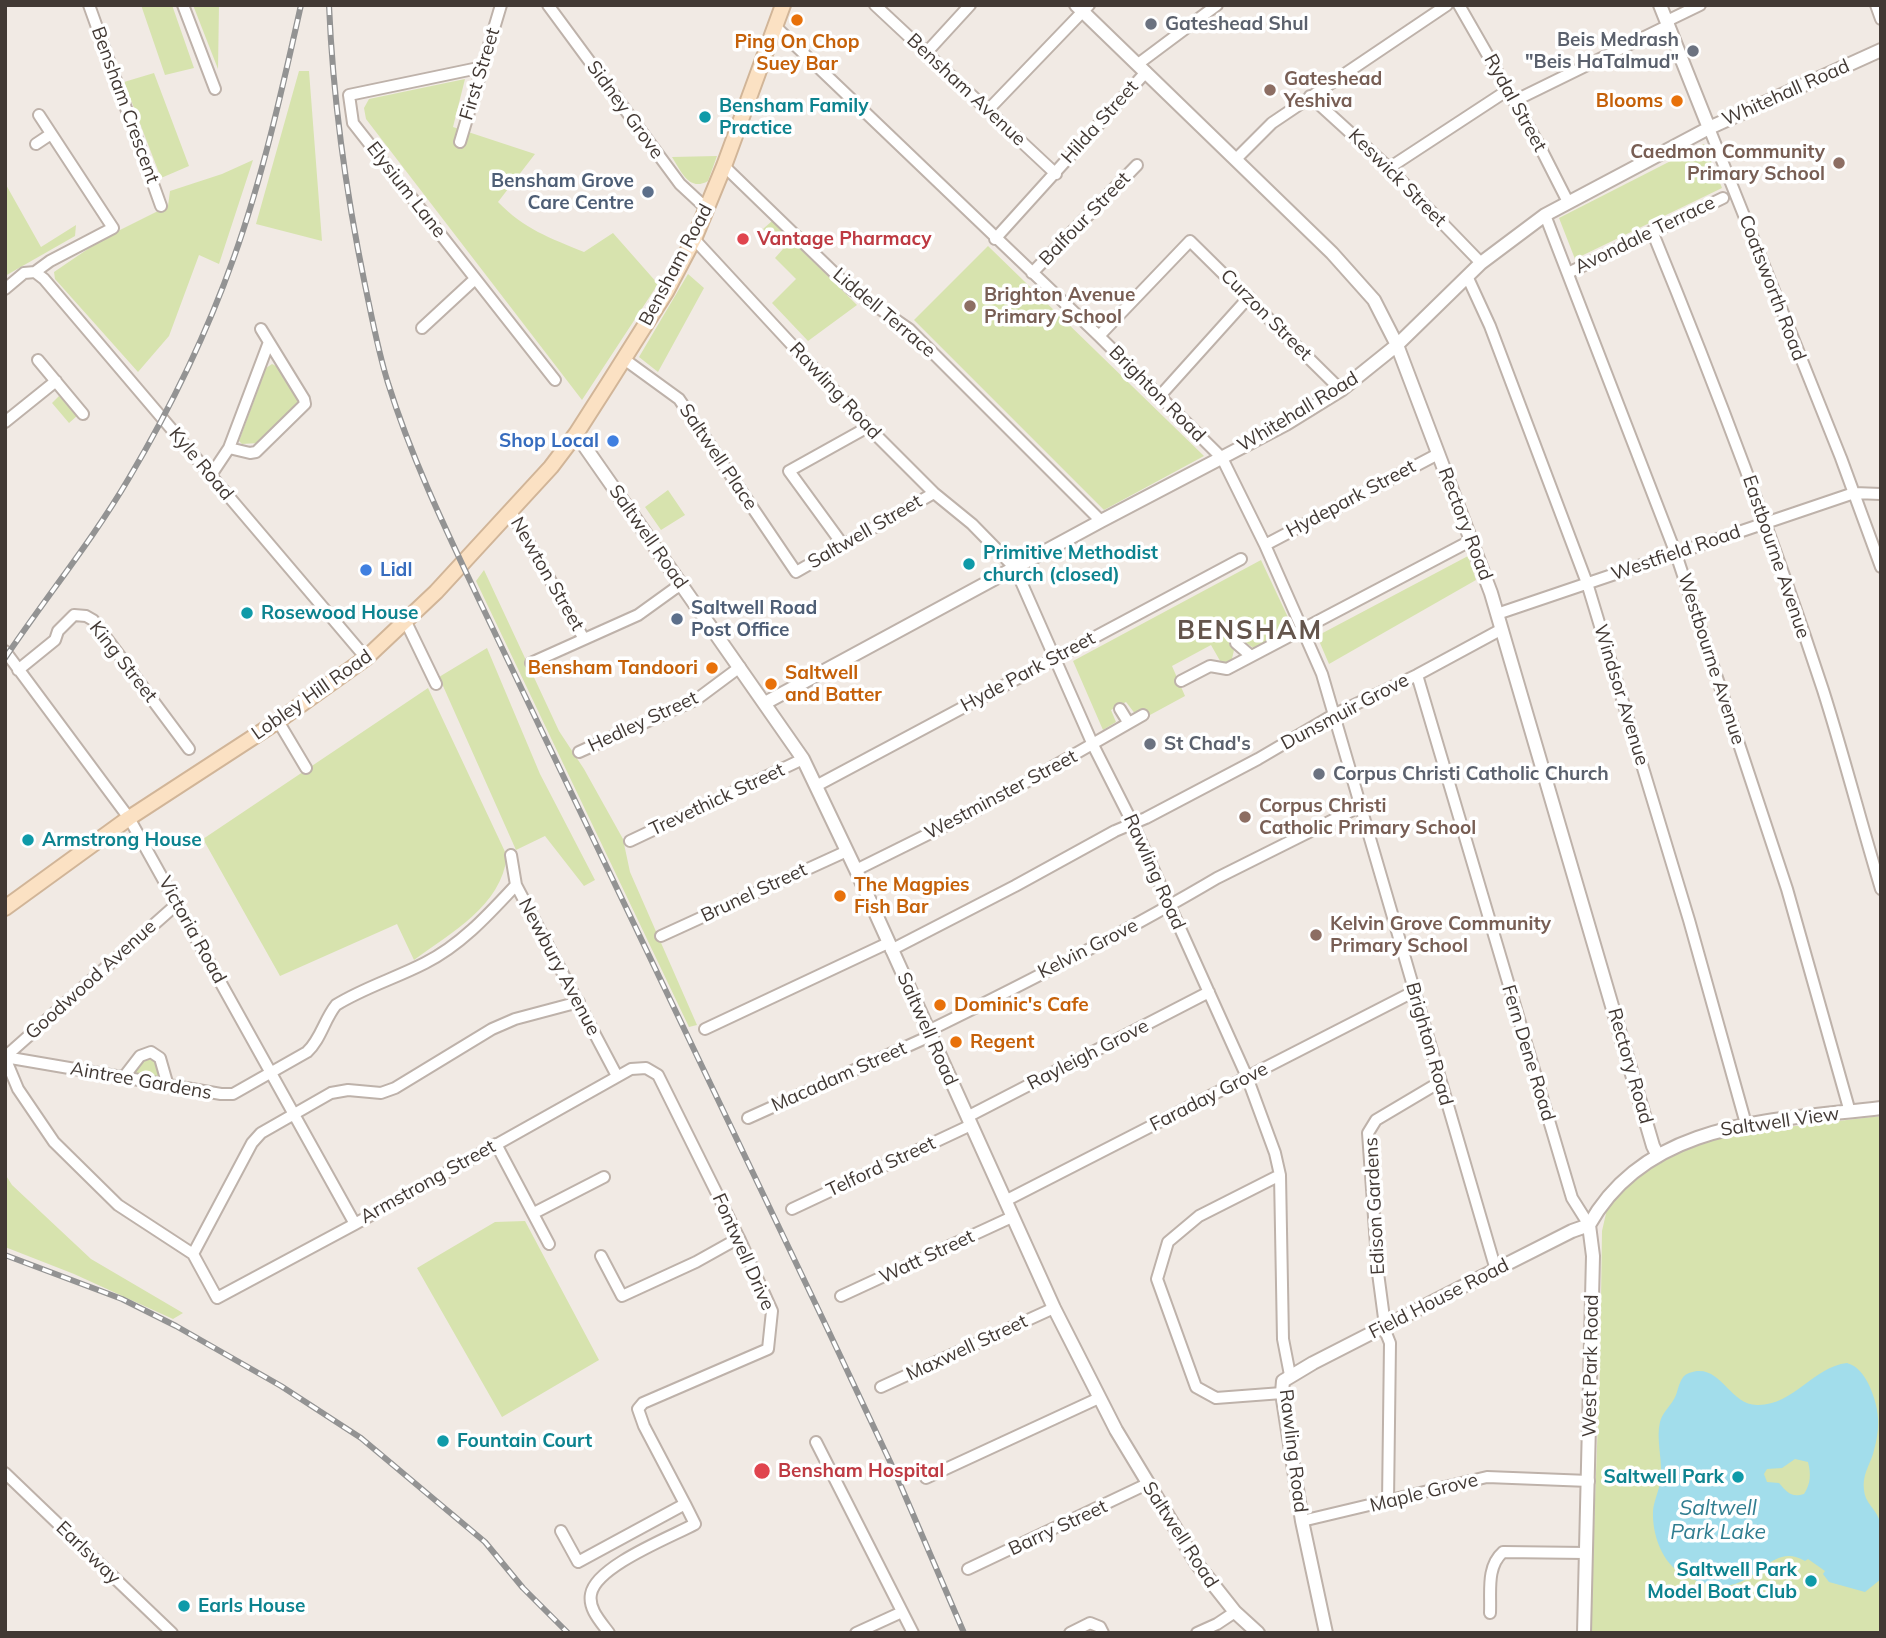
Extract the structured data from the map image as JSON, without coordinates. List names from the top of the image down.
{
  "streets": {
    "main road": ["Bensham Road", "Lobley Hill Road"],
    "street": [
      "First Street",
      "Bensham Avenue",
      "Whitehall Road",
      "Rydal Street",
      "Bensham Crescent",
      "Sidney Grove",
      "Hilda Street",
      "Keswick Street",
      "Elysium Lane",
      "Balfour Street",
      "Avondale Terrace",
      "Coatsworth Road",
      "Liddell Terrace",
      "Curzon Street",
      "Rawling Road",
      "Brighton Road",
      "Saltwell Place",
      "Kyle Road",
      "Hydepark Street",
      "Rectory Road",
      "Saltwell Street",
      "Saltwell Road",
      "Westfield Road",
      "Eastbourne Avenue",
      "Newton Street",
      "Westbourne Avenue",
      "King Street",
      "Hyde Park Street",
      "Windsor Avenue",
      "Dunsmuir Grove",
      "Hedley Street",
      "Westminster Street",
      "Trevethick Street",
      "Brunel Street",
      "Victoria Road",
      "Kelvin Grove",
      "Newbury Avenue",
      "Goodwood Avenue",
      "Fern Dene Road",
      "Rayleigh Grove",
      "Macadam Street",
      "Aintree Gardens",
      "Faraday Grove",
      "Saltwell View",
      "Telford Street",
      "Armstrong Street",
      "Edison Gardens",
      "Fontwell Drive",
      "Watt Street",
      "Field House Road",
      "Maxwell Street",
      "West Park Road",
      "Maple Grove",
      "Barry Street",
      "Earlsway"
    ]
  },
  "crossings": [
    ["First Street", "Elysium Lane"],
    ["Bensham Avenue", "Hilda Street"],
    ["Whitehall Road", "Rydal Street"],
    ["Whitehall Road", "Keswick Street"],
    ["Whitehall Road", "Coatsworth Road"],
    ["Whitehall Road", "Liddell Terrace"],
    ["Whitehall Road", "Curzon Street"],
    ["Whitehall Road", "Rawling Road"],
    ["Whitehall Road", "Brighton Road"],
    ["Whitehall Road", "Rectory Road"],
    ["Whitehall Road", "Saltwell Road"],
    ["Whitehall Road", "Westbourne Avenue"],
    ["Whitehall Road", "Windsor Avenue"],
    ["Sidney Grove", "Bensham Road"],
    ["Hilda Street", "Brighton Road"],
    ["Hilda Street", "Rectory Road"],
    ["Balfour Street", "Brighton Road"],
    ["Avondale Terrace", "Eastbourne Avenue"],
    ["Avondale Terrace", "Westbourne Avenue"],
    ["Bensham Road", "Liddell Terrace"],
    ["Bensham Road", "Rawling Road"],
    ["Bensham Road", "Brighton Road"],
    ["Bensham Road", "Saltwell Place"],
    ["Bensham Road", "Saltwell Road"],
    ["Bensham Road", "Lobley Hill Road"],
    ["Coatsworth Road", "Westfield Road"],
    ["Curzon Street", "Brighton Road"],
    ["Rawling Road", "Saltwell Street"],
    ["Rawling Road", "Hyde Park Street"],
    ["Rawling Road", "Dunsmuir Grove"],
    ["Rawling Road", "Westminster Street"],
    ["Rawling Road", "Kelvin Grove"],
    ["Rawling Road", "Rayleigh Grove"],
    ["Rawling Road", "Faraday Grove"],
    ["Rawling Road", "Field House Road"],
    ["Rawling Road", "Maple Grove"],
    ["Brighton Road", "Hydepark Street"],
    ["Brighton Road", "Dunsmuir Grove"],
    ["Brighton Road", "Kelvin Grove"],
    ["Brighton Road", "Faraday Grove"],
    ["Brighton Road", "Edison Gardens"],
    ["Brighton Road", "Field House Road"],
    ["Saltwell Place", "Saltwell Street"],
    ["Kyle Road", "Lobley Hill Road"],
    ["Hydepark Street", "Rectory Road"],
    ["Rectory Road", "Westfield Road"],
    ["Rectory Road", "Dunsmuir Grove"],
    ["Rectory Road", "Saltwell View"],
    ["Saltwell Road", "Hyde Park Street"],
    ["Saltwell Road", "Lobley Hill Road"],
    ["Saltwell Road", "Dunsmuir Grove"],
    ["Saltwell Road", "Hedley Street"],
    ["Saltwell Road", "Westminster Street"],
    ["Saltwell Road", "Trevethick Street"],
    ["Saltwell Road", "Brunel Street"],
    ["Saltwell Road", "Kelvin Grove"],
    ["Saltwell Road", "Rayleigh Grove"],
    ["Saltwell Road", "Macadam Street"],
    ["Saltwell Road", "Faraday Grove"],
    ["Saltwell Road", "Telford Street"],
    ["Saltwell Road", "Watt Street"],
    ["Saltwell Road", "Maxwell Street"],
    ["Saltwell Road", "Barry Street"],
    ["Westfield Road", "Eastbourne Avenue"],
    ["Westfield Road", "Westbourne Avenue"],
    ["Westfield Road", "Windsor Avenue"],
    ["Newton Street", "Lobley Hill Road"],
    ["Westbourne Avenue", "Saltwell View"],
    ["King Street", "Victoria Road"],
    ["Lobley Hill Road", "Victoria Road"],
    ["Windsor Avenue", "Saltwell View"],
    ["Dunsmuir Grove", "Fern Dene Road"],
    ["Victoria Road", "Goodwood Avenue"],
    ["Victoria Road", "Aintree Gardens"],
    ["Victoria Road", "Armstrong Street"],
    ["Kelvin Grove", "Macadam Street"],
    ["Newbury Avenue", "Aintree Gardens"],
    ["Newbury Avenue", "Armstrong Street"],
    ["Goodwood Avenue", "Aintree Gardens"],
    ["Fern Dene Road", "Saltwell View"],
    ["Fern Dene Road", "Field House Road"],
    ["Fern Dene Road", "West Park Road"],
    ["Rayleigh Grove", "Telford Street"],
    ["Saltwell View", "Field House Road"],
    ["Saltwell View", "West Park Road"],
    ["Armstrong Street", "Fontwell Drive"],
    ["Edison Gardens", "Field House Road"],
    ["Edison Gardens", "Maple Grove"],
    ["Field House Road", "West Park Road"],
    ["West Park Road", "Maple Grove"]
  ],
  "districts": ["BENSHAM"],
  "water": ["Saltwell Park Lake"],
  "places": [
    "Ping On Chop Suey Bar",
    "Gateshead Shul",
    "Beis Medrash \"Beis HaTalmud\"",
    "Gateshead Yeshiva",
    "Blooms",
    "Bensham Family Practice",
    "Caedmon Community Primary School",
    "Bensham Grove Care Centre",
    "Vantage Pharmacy",
    "Brighton Avenue Primary School",
    "Shop Local",
    "Primitive Methodist church (closed)",
    "Lidl",
    "Rosewood House",
    "Saltwell Road Post Office",
    "Bensham Tandoori",
    "Saltwell and Batter",
    "St Chad's",
    "Corpus Christi Catholic Church",
    "Corpus Christi Catholic Primary School",
    "Armstrong House",
    "The Magpies Fish Bar",
    "Kelvin Grove Community Primary School",
    "Dominic's Cafe",
    "Regent",
    "Fountain Court",
    "Bensham Hospital",
    "Saltwell Park",
    "Saltwell Park Model Boat Club",
    "Earls House"
  ]
}
